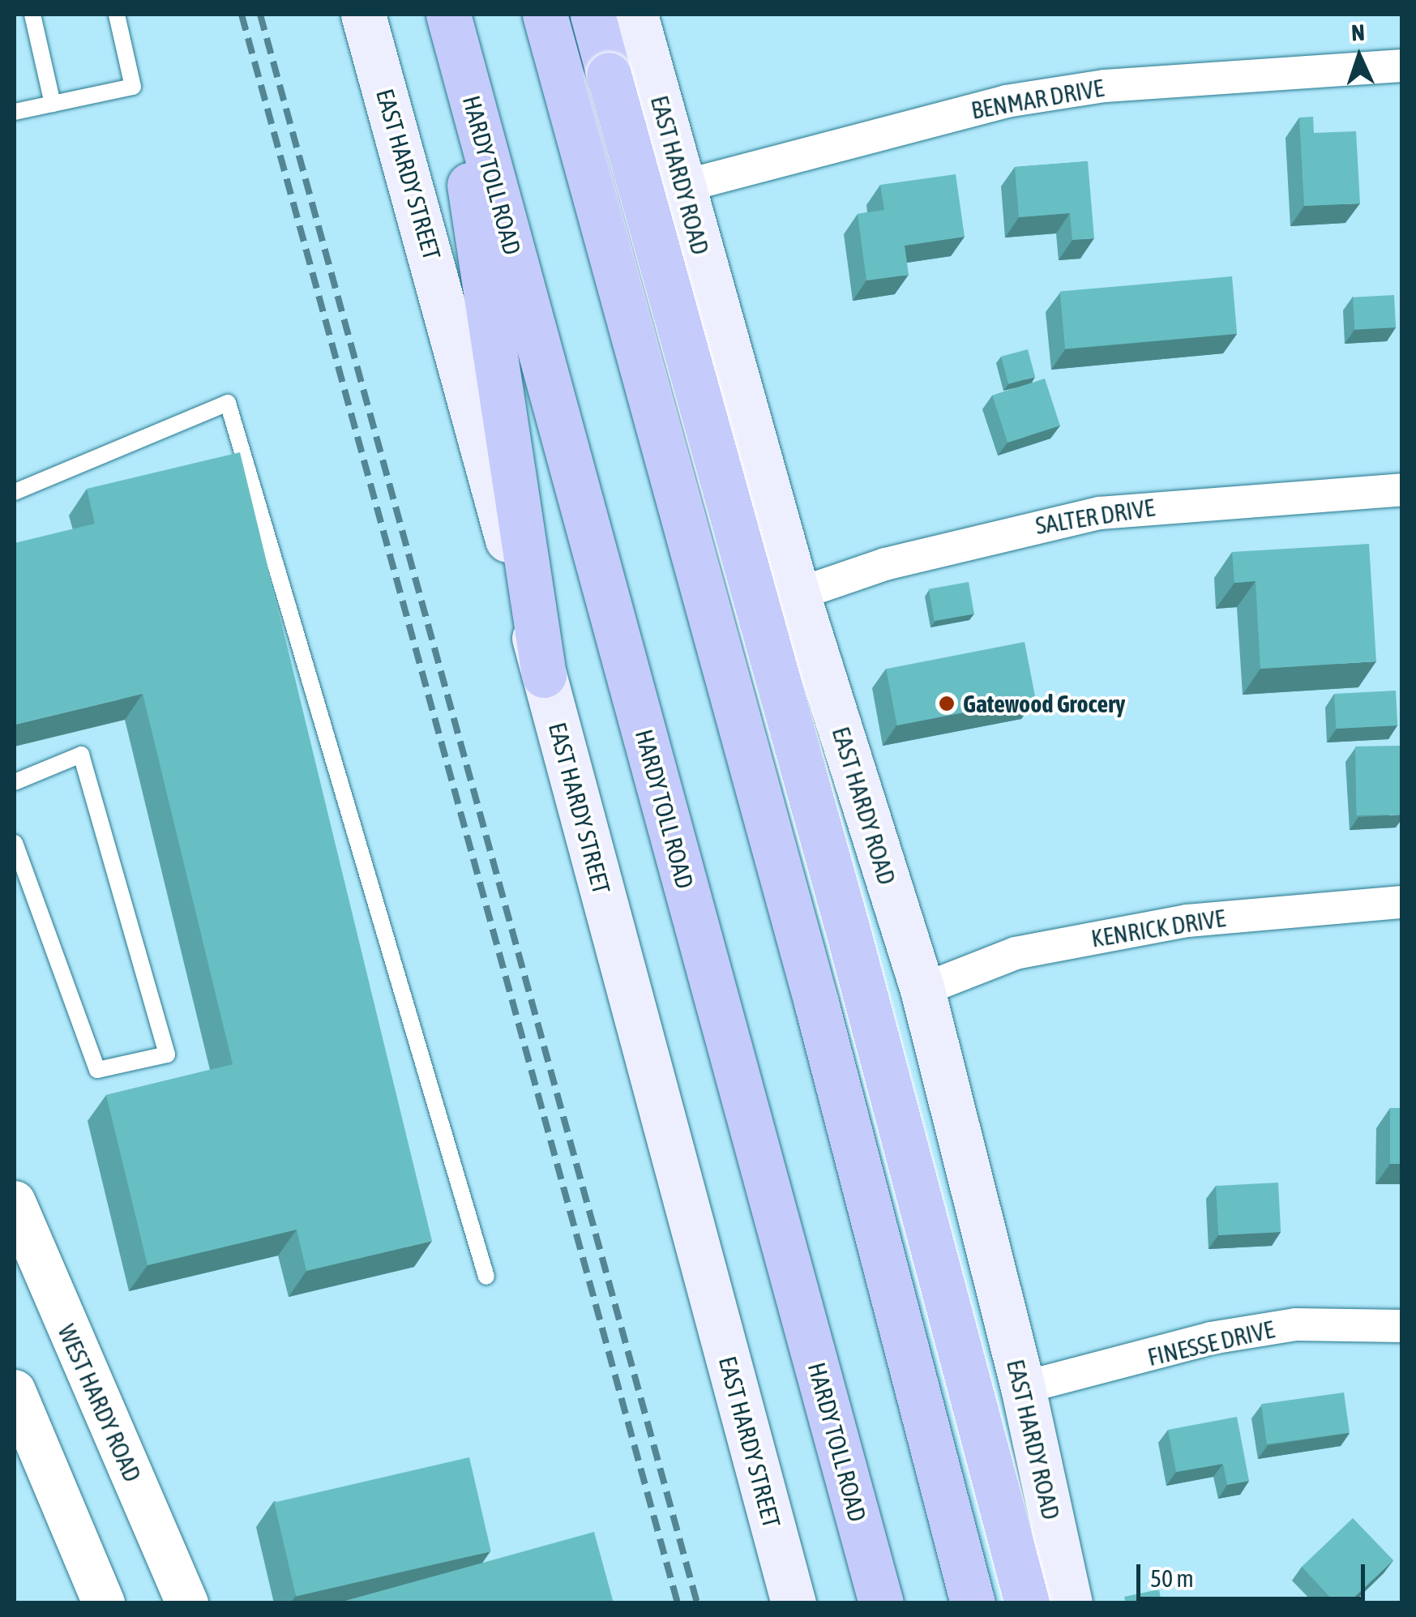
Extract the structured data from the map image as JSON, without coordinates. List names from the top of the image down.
{
  "streets": {
    "highway": ["HARDY TOLL ROAD"],
    "main road": ["EAST HARDY STREET", "EAST HARDY ROAD"],
    "street": [
      "BENMAR DRIVE",
      "SALTER DRIVE",
      "KENRICK DRIVE",
      "FINESSE DRIVE",
      "WEST HARDY ROAD"
    ]
  },
  "crossings": [
    ["BENMAR DRIVE", "EAST HARDY ROAD"],
    ["EAST HARDY ROAD", "SALTER DRIVE"],
    ["EAST HARDY ROAD", "KENRICK DRIVE"],
    ["EAST HARDY ROAD", "FINESSE DRIVE"]
  ],
  "places": ["Gatewood Grocery"],
  "scale_bar": "50 m",
  "north": "top"
}
